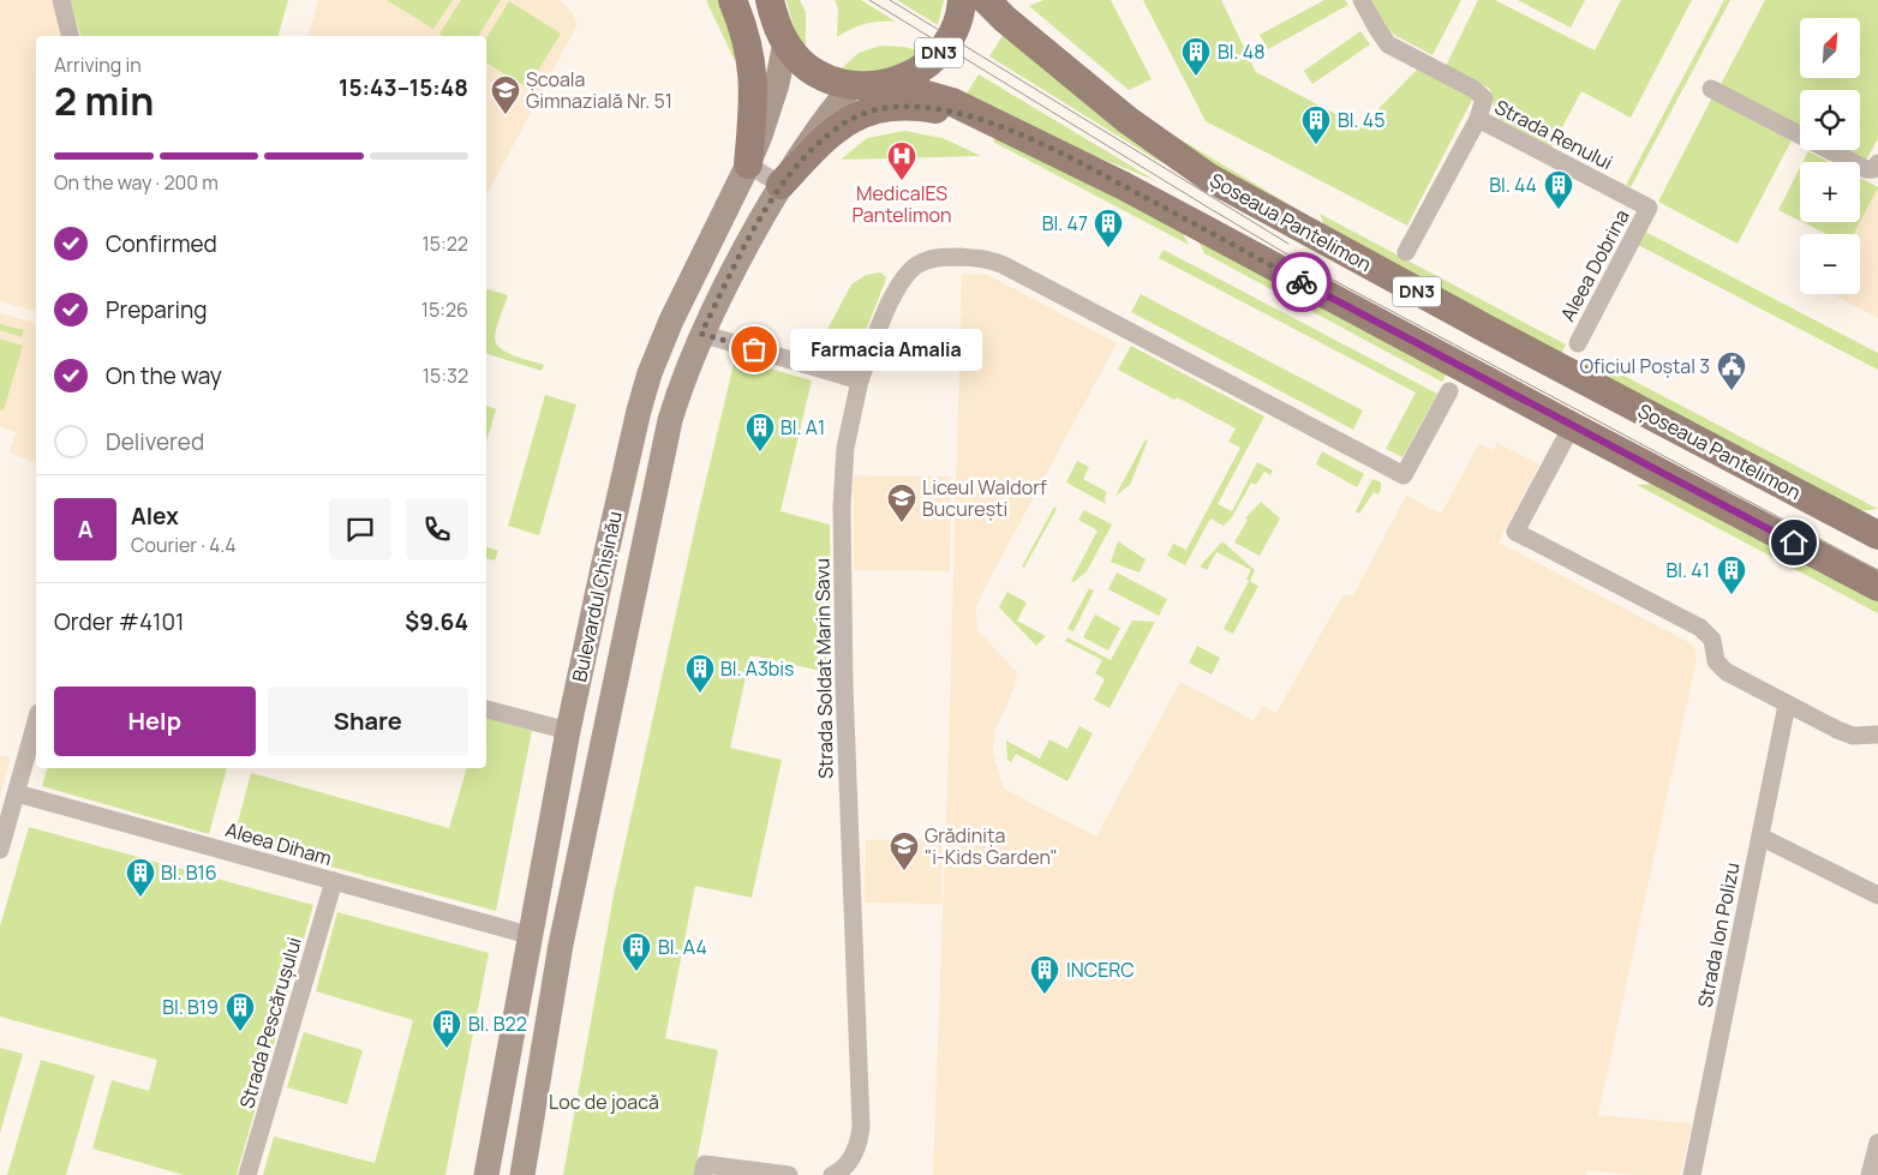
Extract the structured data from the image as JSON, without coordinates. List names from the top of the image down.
{
  "streets": {
    "main road": ["DN3", "Șoseaua Pantelimon", "Bulevardul Chișinău"],
    "street": [
      "Strada Renului",
      "Aleea Dobrina",
      "Strada Soldat Marin Savu",
      "Aleea Diham",
      "Strada Ion Polizu",
      "Strada Pescărușului"
    ]
  },
  "crossings": [
    ["DN3", "Bulevardul Chișinău"],
    ["Strada Renului", "Aleea Dobrina"],
    ["Bulevardul Chișinău", "Aleea Diham"],
    ["Aleea Diham", "Strada Pescărușului"]
  ],
  "parks": ["Loc de joacă"],
  "places": {
    "building": [
      "Bl. 48",
      "Bl. 45",
      "Bl. 44",
      "Bl. 47",
      "Bl. A1",
      "Bl. 41",
      "Bl. A3bis",
      "Bl. B16",
      "Bl. A4",
      "INCERC",
      "Bl. B19",
      "Bl. B22"
    ],
    "school or university": ["Școala Gimnazială Nr. 51", "Liceul Waldorf București", "Grădinița \"i-Kids Garden\""],
    "hospital": ["MedicalES Pantelimon"],
    "other": ["Farmacia Amalia"],
    "public building": ["Oficiul Poștal 3"]
  },
  "north": "top right",
  "page": {
    "map_buttons": ["+", "−"],
    "heading": ["2 min", "Arriving in", "15:43–15:48"],
    "panel": [
      "Alex",
      "Courier · 4.4",
      "Order #4101",
      "$9.64"
    ],
    "bar": "On the way · 200 m",
    "list": [
      ["Confirmed", "15:22"],
      ["Preparing", "15:26"],
      ["On the way", "15:32"],
      "Delivered"
    ],
    "bubble": "Farmacia Amalia",
    "round": "A",
    "buttons": ["Help", "Share"]
  }
}
